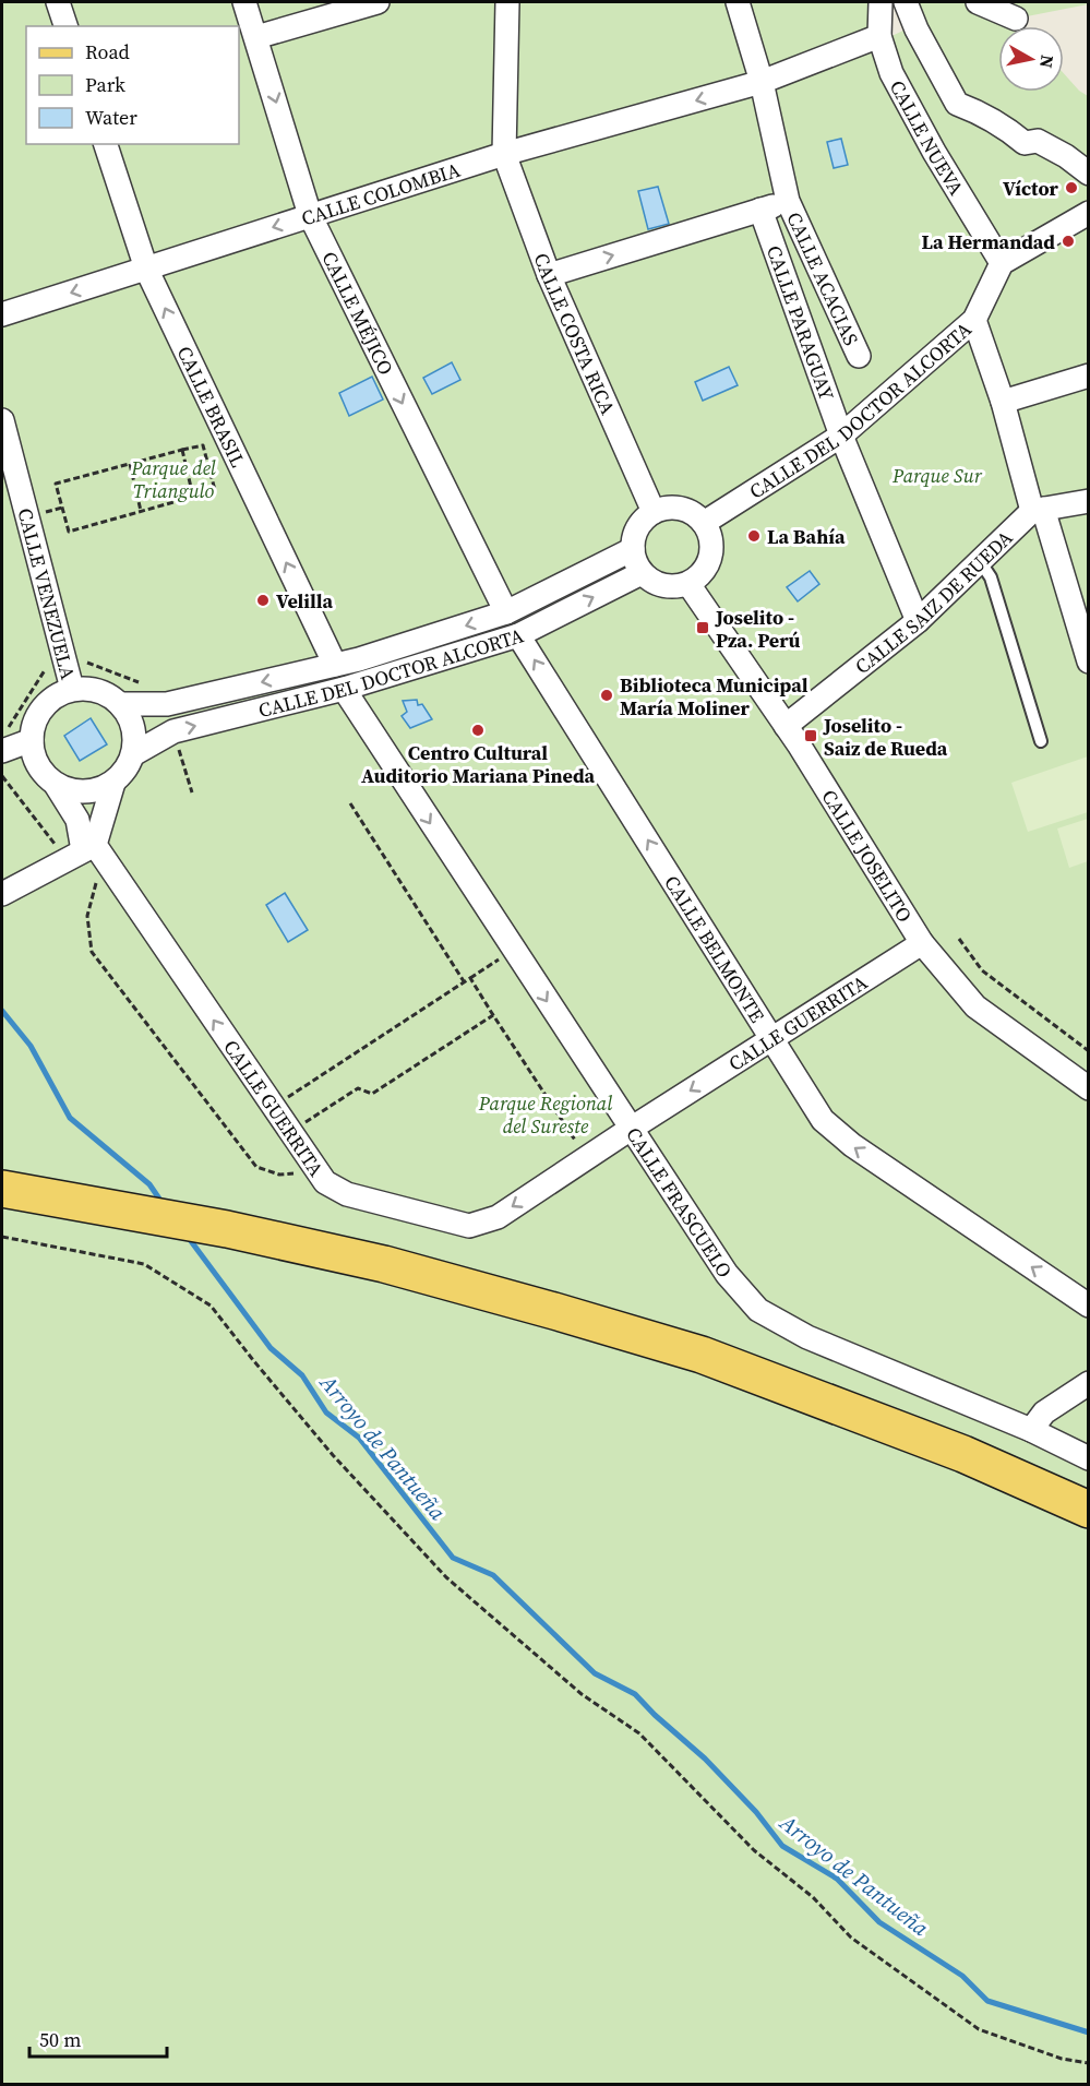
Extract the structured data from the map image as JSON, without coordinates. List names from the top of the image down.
{
  "streets": {
    "street": [
      "CALLE NUEVA",
      "CALLE COLOMBIA",
      "CALLE ACACIAS",
      "CALLE MÉJICO",
      "CALLE PARAGUAY",
      "CALLE COSTA RICA",
      "CALLE BRASIL",
      "CALLE DEL DOCTOR ALCORTA",
      "CALLE VENEZUELA",
      "CALLE SAIZ DE RUEDA",
      "CALLE JOSELITO",
      "CALLE BELMONTE",
      "CALLE GUERRITA",
      "CALLE FRASCUELO"
    ]
  },
  "crossings": [
    ["CALLE NUEVA", "CALLE COLOMBIA"],
    ["CALLE NUEVA", "CALLE DEL DOCTOR ALCORTA"],
    ["CALLE COLOMBIA", "CALLE ACACIAS"],
    ["CALLE COLOMBIA", "CALLE MÉJICO"],
    ["CALLE COLOMBIA", "CALLE COSTA RICA"],
    ["CALLE COLOMBIA", "CALLE BRASIL"],
    ["CALLE MÉJICO", "CALLE DEL DOCTOR ALCORTA"],
    ["CALLE PARAGUAY", "CALLE DEL DOCTOR ALCORTA"],
    ["CALLE PARAGUAY", "CALLE SAIZ DE RUEDA"],
    ["CALLE COSTA RICA", "CALLE DEL DOCTOR ALCORTA"],
    ["CALLE COSTA RICA", "CALLE JOSELITO"],
    ["CALLE BRASIL", "CALLE DEL DOCTOR ALCORTA"],
    ["CALLE DEL DOCTOR ALCORTA", "CALLE VENEZUELA"],
    ["CALLE DEL DOCTOR ALCORTA", "CALLE JOSELITO"],
    ["CALLE DEL DOCTOR ALCORTA", "CALLE BELMONTE"],
    ["CALLE DEL DOCTOR ALCORTA", "CALLE GUERRITA"],
    ["CALLE DEL DOCTOR ALCORTA", "CALLE FRASCUELO"],
    ["CALLE VENEZUELA", "CALLE GUERRITA"],
    ["CALLE SAIZ DE RUEDA", "CALLE JOSELITO"],
    ["CALLE JOSELITO", "CALLE GUERRITA"],
    ["CALLE BELMONTE", "CALLE GUERRITA"],
    ["CALLE GUERRITA", "CALLE FRASCUELO"]
  ],
  "one_way": [
    "CALLE MÉJICO",
    "CALLE BRASIL",
    "CALLE BELMONTE",
    "CALLE FRASCUELO"
  ],
  "water": ["Arroyo de Pantueña"],
  "parks": ["Parque del Triangulo", "Parque Sur", "Parque Regional del Sureste"],
  "places": {
    "other": [
      "Víctor",
      "La Hermandad",
      "La Bahía",
      "Velilla",
      "Biblioteca Municipal María Moliner",
      "Centro Cultural Auditorio Mariana Pineda"
    ],
    "transit": ["Joselito - Pza. Perú", "Joselito - Saiz de Rueda"]
  },
  "legend": ["Road", "Park", "Water"],
  "scale_bar": "50 m",
  "north": "right"
}
